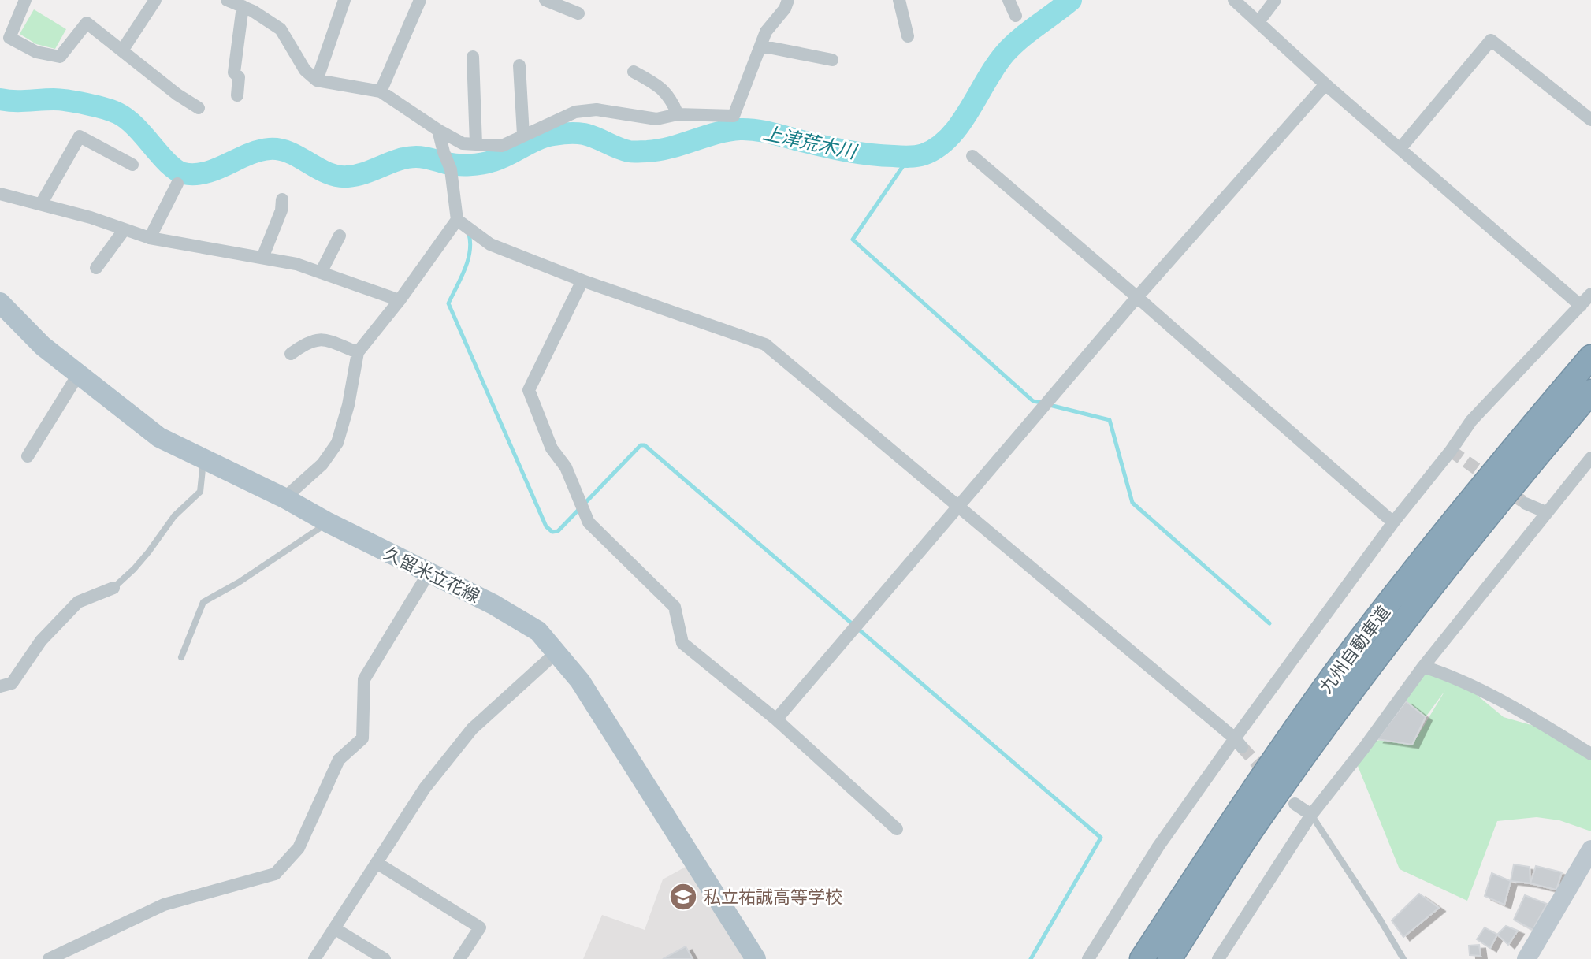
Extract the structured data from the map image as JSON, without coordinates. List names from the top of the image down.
{
  "streets": {
    "highway": ["九州自動車道"],
    "main road": ["久留米立花線"]
  },
  "water": ["上津荒木川"],
  "places": {
    "school or university": ["私立祐誠高等学校"]
  }
}
